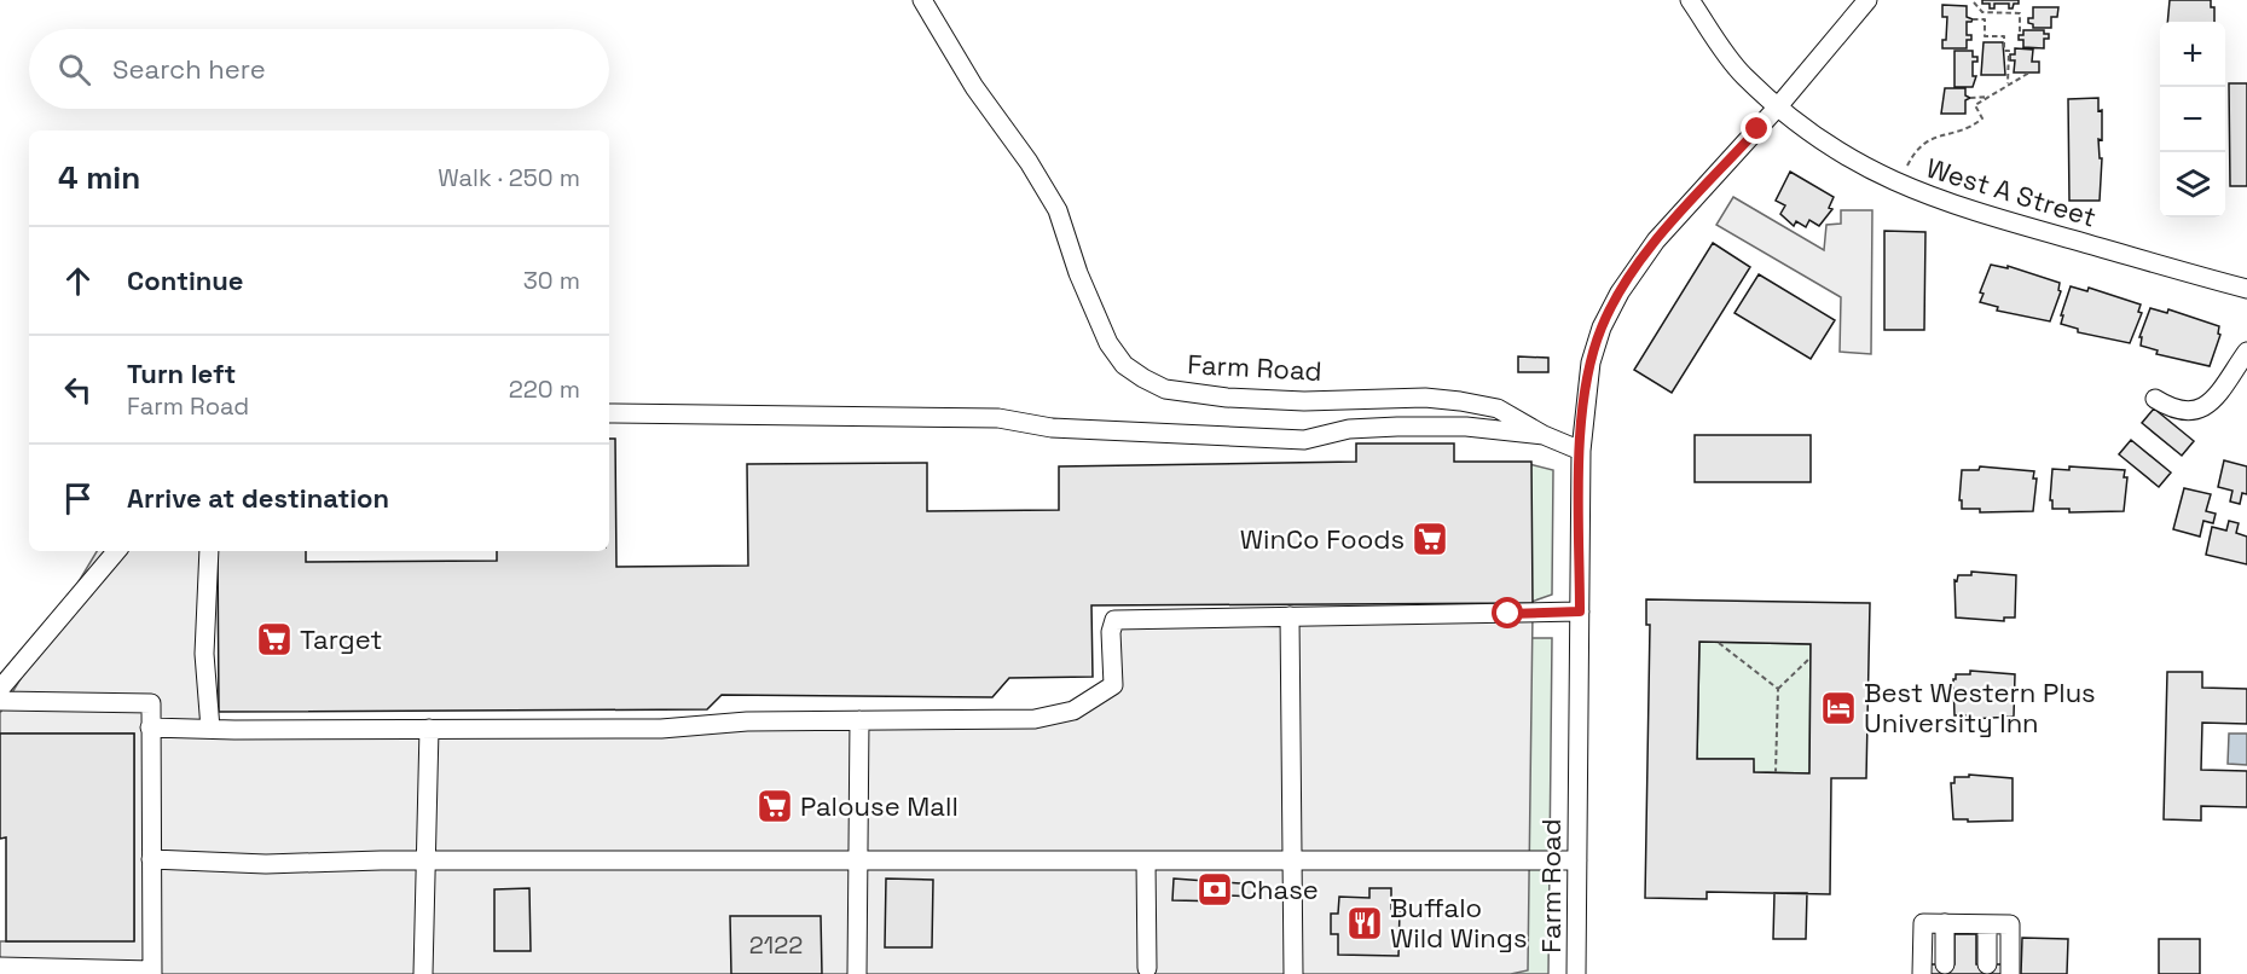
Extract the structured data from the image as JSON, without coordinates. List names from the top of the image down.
{
  "streets": {
    "street": ["West A Street", "Farm Road"]
  },
  "crossings": [
    ["West A Street", "Farm Road"]
  ],
  "places": {
    "supermarket": ["WinCo Foods", "Target", "Palouse Mall"],
    "hotel": ["Best Western Plus University Inn"],
    "bank": ["Chase"],
    "restaurant": ["Buffalo Wild Wings"]
  },
  "house_numbers": ["2122"],
  "page": {
    "map_buttons": ["+", "−"],
    "search": "Search here",
    "heading": ["4 min", "Walk · 250 m"],
    "list": [
      ["Continue", "30 m"],
      ["Turn left", "Farm Road", "220 m"],
      "Arrive at destination"
    ]
  }
}
